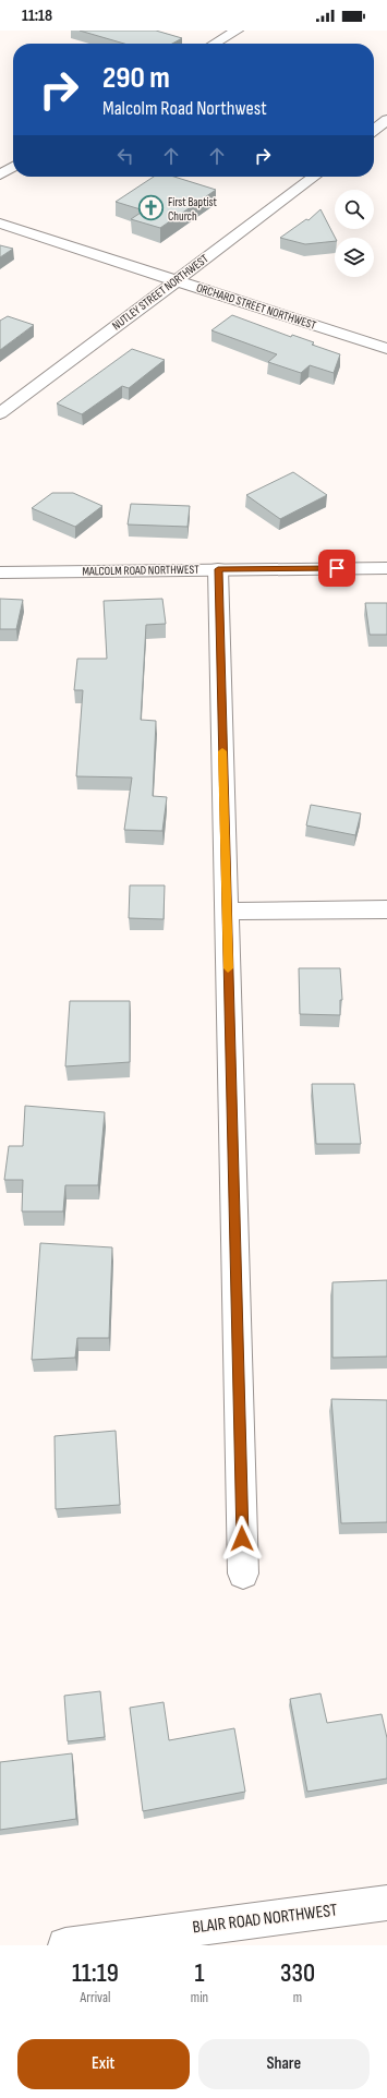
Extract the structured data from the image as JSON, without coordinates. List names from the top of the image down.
{
  "streets": {
    "street": [
      "NUTLEY STREET NORTHWEST",
      "ORCHARD STREET NORTHWEST",
      "MALCOLM ROAD NORTHWEST",
      "BLAIR ROAD NORTHWEST"
    ]
  },
  "crossings": [
    ["NUTLEY STREET NORTHWEST", "ORCHARD STREET NORTHWEST"]
  ],
  "places": {
    "church": ["First Baptist Church"]
  },
  "page": {
    "status": "11:18",
    "turn": ["290 m", "Malcolm Road Northwest"],
    "eta": [
      "11:19",
      "Arrival",
      "1",
      "min",
      "330",
      "m"
    ],
    "buttons": ["Exit", "Share"]
  }
}
